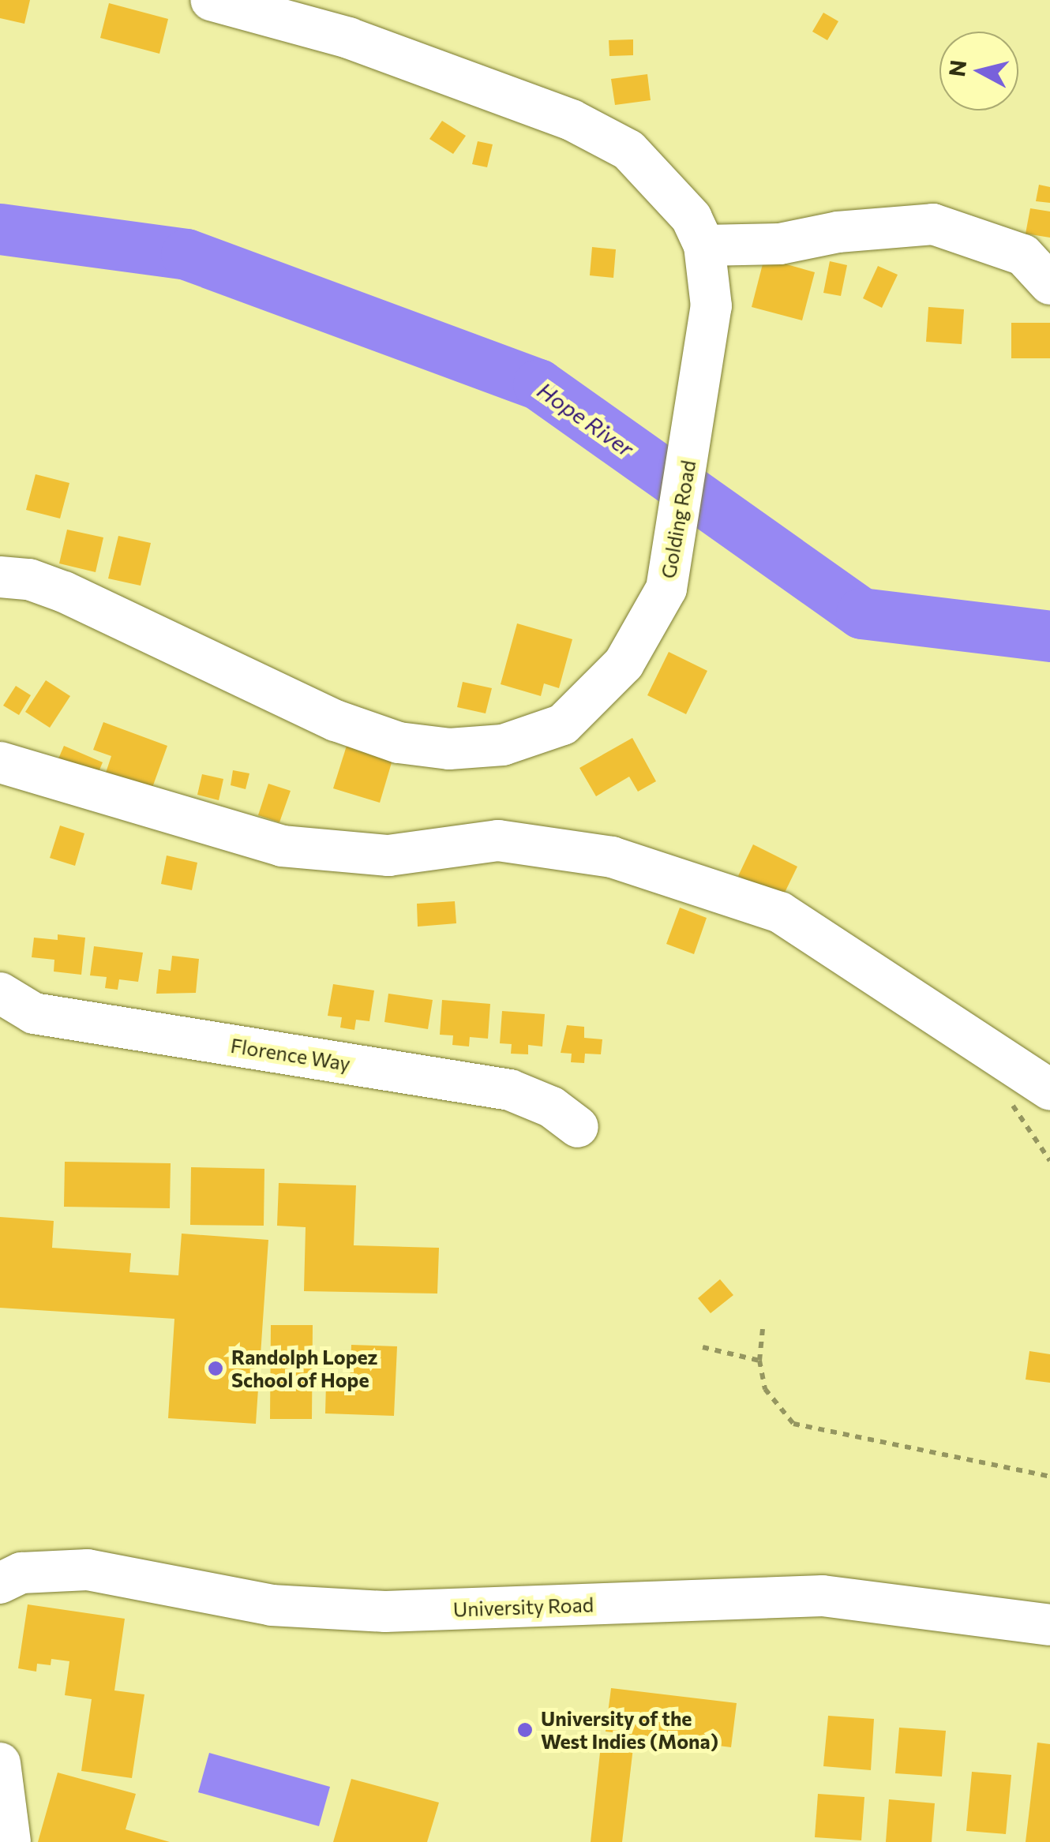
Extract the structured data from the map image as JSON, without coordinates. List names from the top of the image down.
{
  "streets": {
    "street": ["Golding Road", "Florence Way", "University Road"]
  },
  "water": ["Hope River"],
  "places": ["Randolph Lopez School of Hope", "University of the West Indies (Mona)"],
  "north": "left"
}
